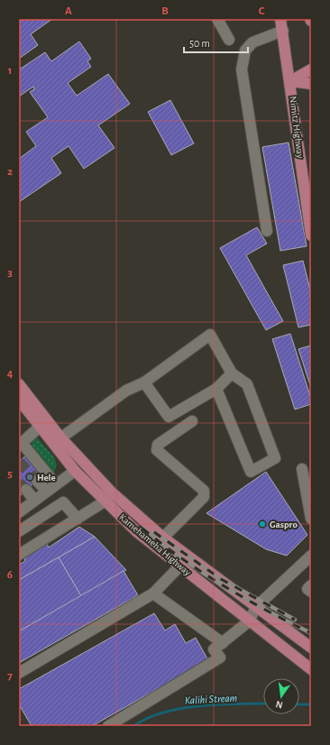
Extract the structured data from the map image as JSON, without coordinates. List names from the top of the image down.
{
  "streets": {
    "main road": ["Nimitz Highway", "Kamehameha Highway"]
  },
  "water": ["Kalihi Stream"],
  "places": ["Hele", "Gaspro"],
  "scale_bar": "50 m",
  "north": "bottom",
  "grid": {
    "columns": ["A", "B", "C"],
    "rows": [
      "1",
      "2",
      "3",
      "4",
      "5",
      "6",
      "7"
    ]
  }
}
